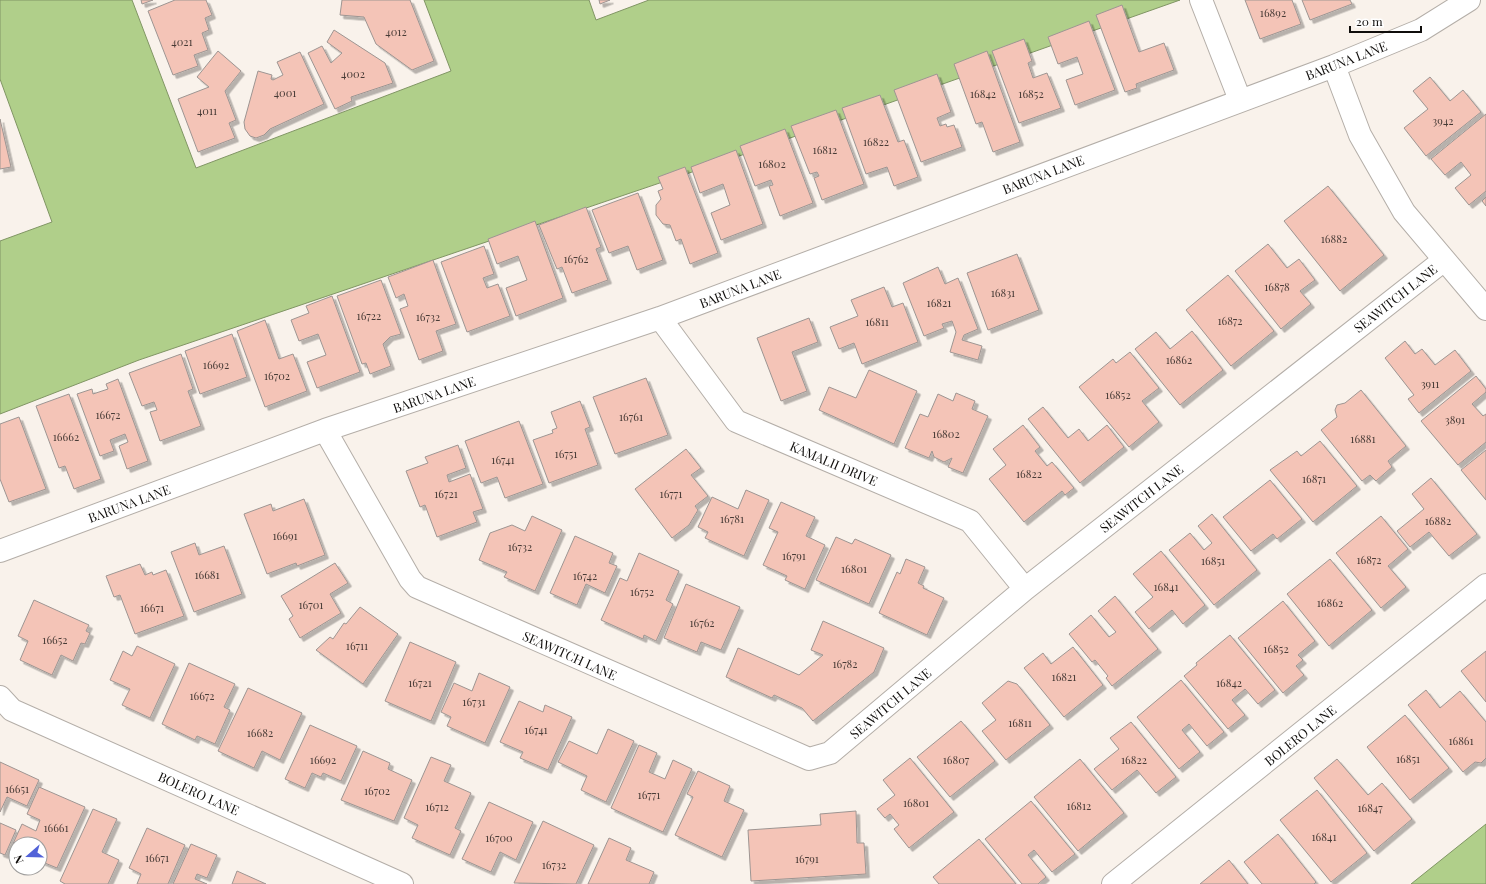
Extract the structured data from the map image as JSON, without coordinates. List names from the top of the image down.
{
  "streets": {
    "street": [
      "BARUNA LANE",
      "SEAWITCH LANE",
      "KAMALII DRIVE",
      "BOLERO LANE"
    ]
  },
  "crossings": [
    ["BARUNA LANE", "SEAWITCH LANE"],
    ["BARUNA LANE", "KAMALII DRIVE"],
    ["SEAWITCH LANE", "KAMALII DRIVE"]
  ],
  "house_numbers": [
    "16892",
    "4012",
    "4021",
    "4002",
    "4001",
    "16842",
    "16852",
    "4011",
    "3942",
    "16822",
    "16812",
    "16802",
    "16882",
    "16762",
    "16878",
    "16831",
    "16821",
    "16722",
    "16732",
    "16872",
    "16811",
    "16862",
    "16692",
    "16702",
    "3911",
    "16852",
    "16672",
    "16761",
    "3891",
    "16802",
    "16662",
    "16881",
    "16751",
    "16741",
    "16822",
    "16871",
    "16721",
    "16771",
    "16781",
    "16882",
    "16691",
    "16732",
    "16791",
    "16872",
    "16851",
    "16801",
    "16681",
    "16742",
    "16841",
    "16752",
    "16862",
    "16701",
    "16671",
    "16762",
    "16652",
    "16711",
    "16852",
    "16782",
    "16821",
    "16721",
    "16842",
    "16672",
    "16731",
    "16811",
    "16741",
    "16682",
    "16861",
    "16851",
    "16692",
    "16807",
    "16822",
    "16651",
    "16702",
    "16771",
    "16801",
    "16812",
    "16712",
    "16847",
    "16661",
    "16841",
    "16700",
    "16671",
    "16791",
    "16732"
  ],
  "scale_bar": "20 m",
  "north": "left"
}
